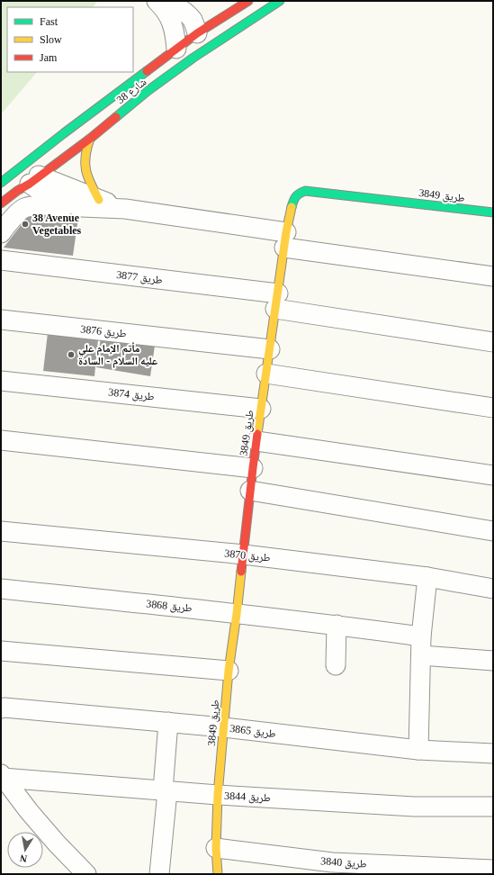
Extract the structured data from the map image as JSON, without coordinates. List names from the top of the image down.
{
  "streets": {
    "street": [
      "شارع 38",
      "طريق 3849",
      "طريق 3877",
      "طريق 3876",
      "طريق 3874",
      "طريق 3870",
      "طريق 3868",
      "طريق 3865",
      "طريق 3844",
      "طريق 3840"
    ]
  },
  "crossings": [
    ["طريق 3849", "طريق 3877"],
    ["طريق 3849", "طريق 3876"],
    ["طريق 3849", "طريق 3874"],
    ["طريق 3849", "طريق 3870"],
    ["طريق 3849", "طريق 3868"],
    ["طريق 3849", "طريق 3865"],
    ["طريق 3849", "طريق 3844"],
    ["طريق 3849", "طريق 3840"]
  ],
  "places": ["38 Avenue Vegetables", "مأتم الإمام علي عليه السلام - السادة"],
  "legend": ["Fast", "Slow", "Jam"],
  "north": "bottom"
}
